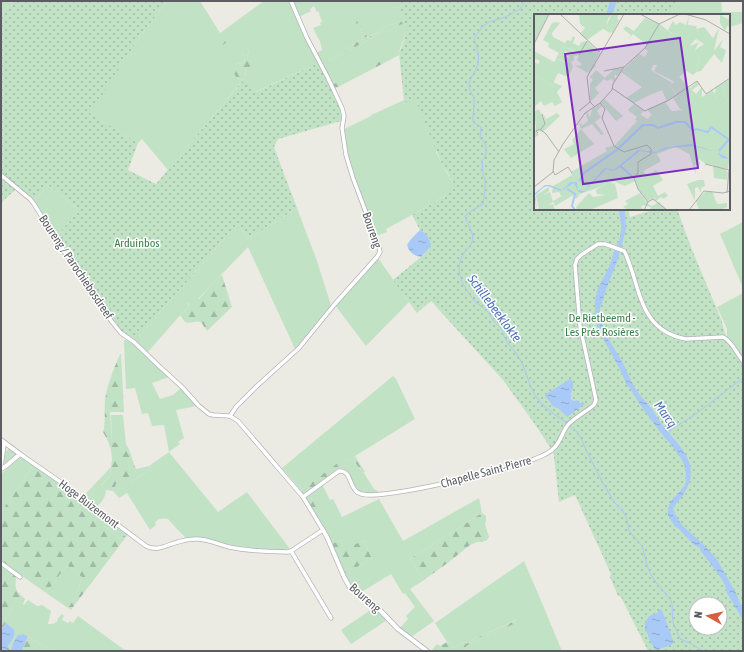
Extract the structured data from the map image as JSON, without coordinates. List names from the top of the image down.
{
  "streets": {
    "street": [
      "Boureng",
      "Boureng / Parochiebosdreef",
      "Chapelle Saint-Pierre",
      "Hoge Buizemont"
    ]
  },
  "crossings": [
    ["Boureng", "Boureng / Parochiebosdreef"],
    ["Boureng", "Chapelle Saint-Pierre"]
  ],
  "water": ["Schillebeeklokte", "Marcq"],
  "parks": ["Arduinbos", "De Rietbeemd - Les Prés Rosières"],
  "north": "left"
}
